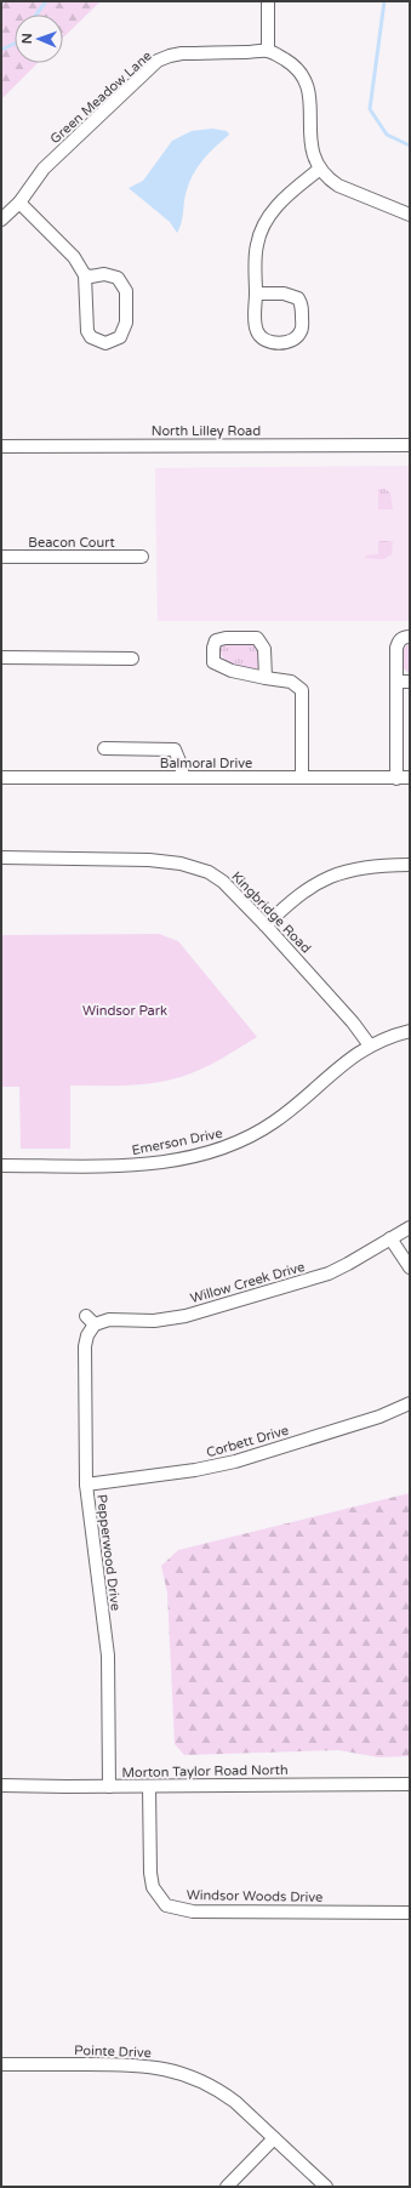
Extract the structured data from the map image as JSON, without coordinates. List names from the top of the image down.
{
  "streets": {
    "street": [
      "Green Meadow Lane",
      "North Lilley Road",
      "Beacon Court",
      "Balmoral Drive",
      "Kingbridge Road",
      "Emerson Drive",
      "Willow Creek Drive",
      "Corbett Drive",
      "Pepperwood Drive",
      "Morton Taylor Road North",
      "Windsor Woods Drive",
      "Pointe Drive"
    ]
  },
  "crossings": [
    ["Kingbridge Road", "Emerson Drive"],
    ["Willow Creek Drive", "Pepperwood Drive"],
    ["Corbett Drive", "Pepperwood Drive"],
    ["Pepperwood Drive", "Morton Taylor Road North"],
    ["Morton Taylor Road North", "Windsor Woods Drive"]
  ],
  "parks": ["Windsor Park"],
  "north": "left"
}
